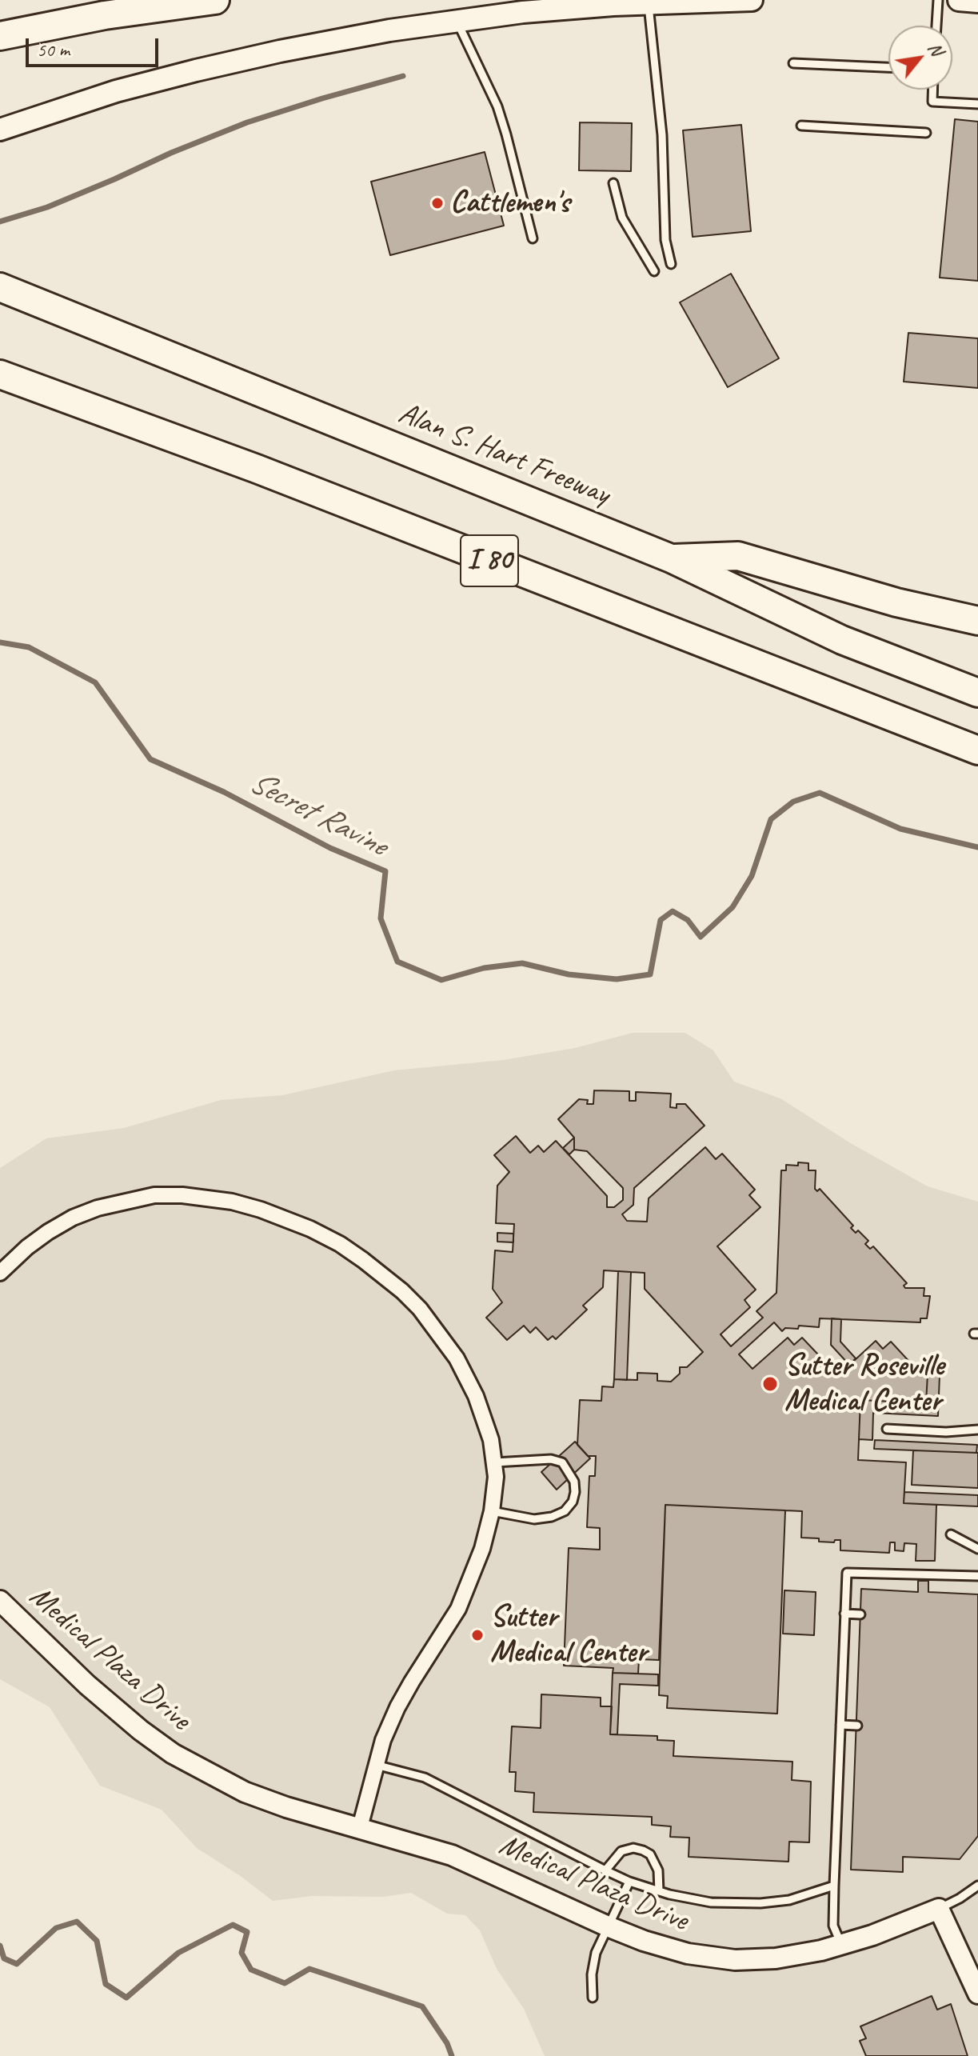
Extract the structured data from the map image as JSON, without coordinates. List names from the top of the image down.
{
  "streets": {
    "highway": ["Alan S. Hart Freeway", "I 80"],
    "street": ["Medical Plaza Drive"]
  },
  "water": ["Secret Ravine"],
  "places": ["Cattlemen's", "Sutter Roseville Medical Center", "Sutter Medical Center"],
  "scale_bar": "50 m",
  "north": "top right"
}
